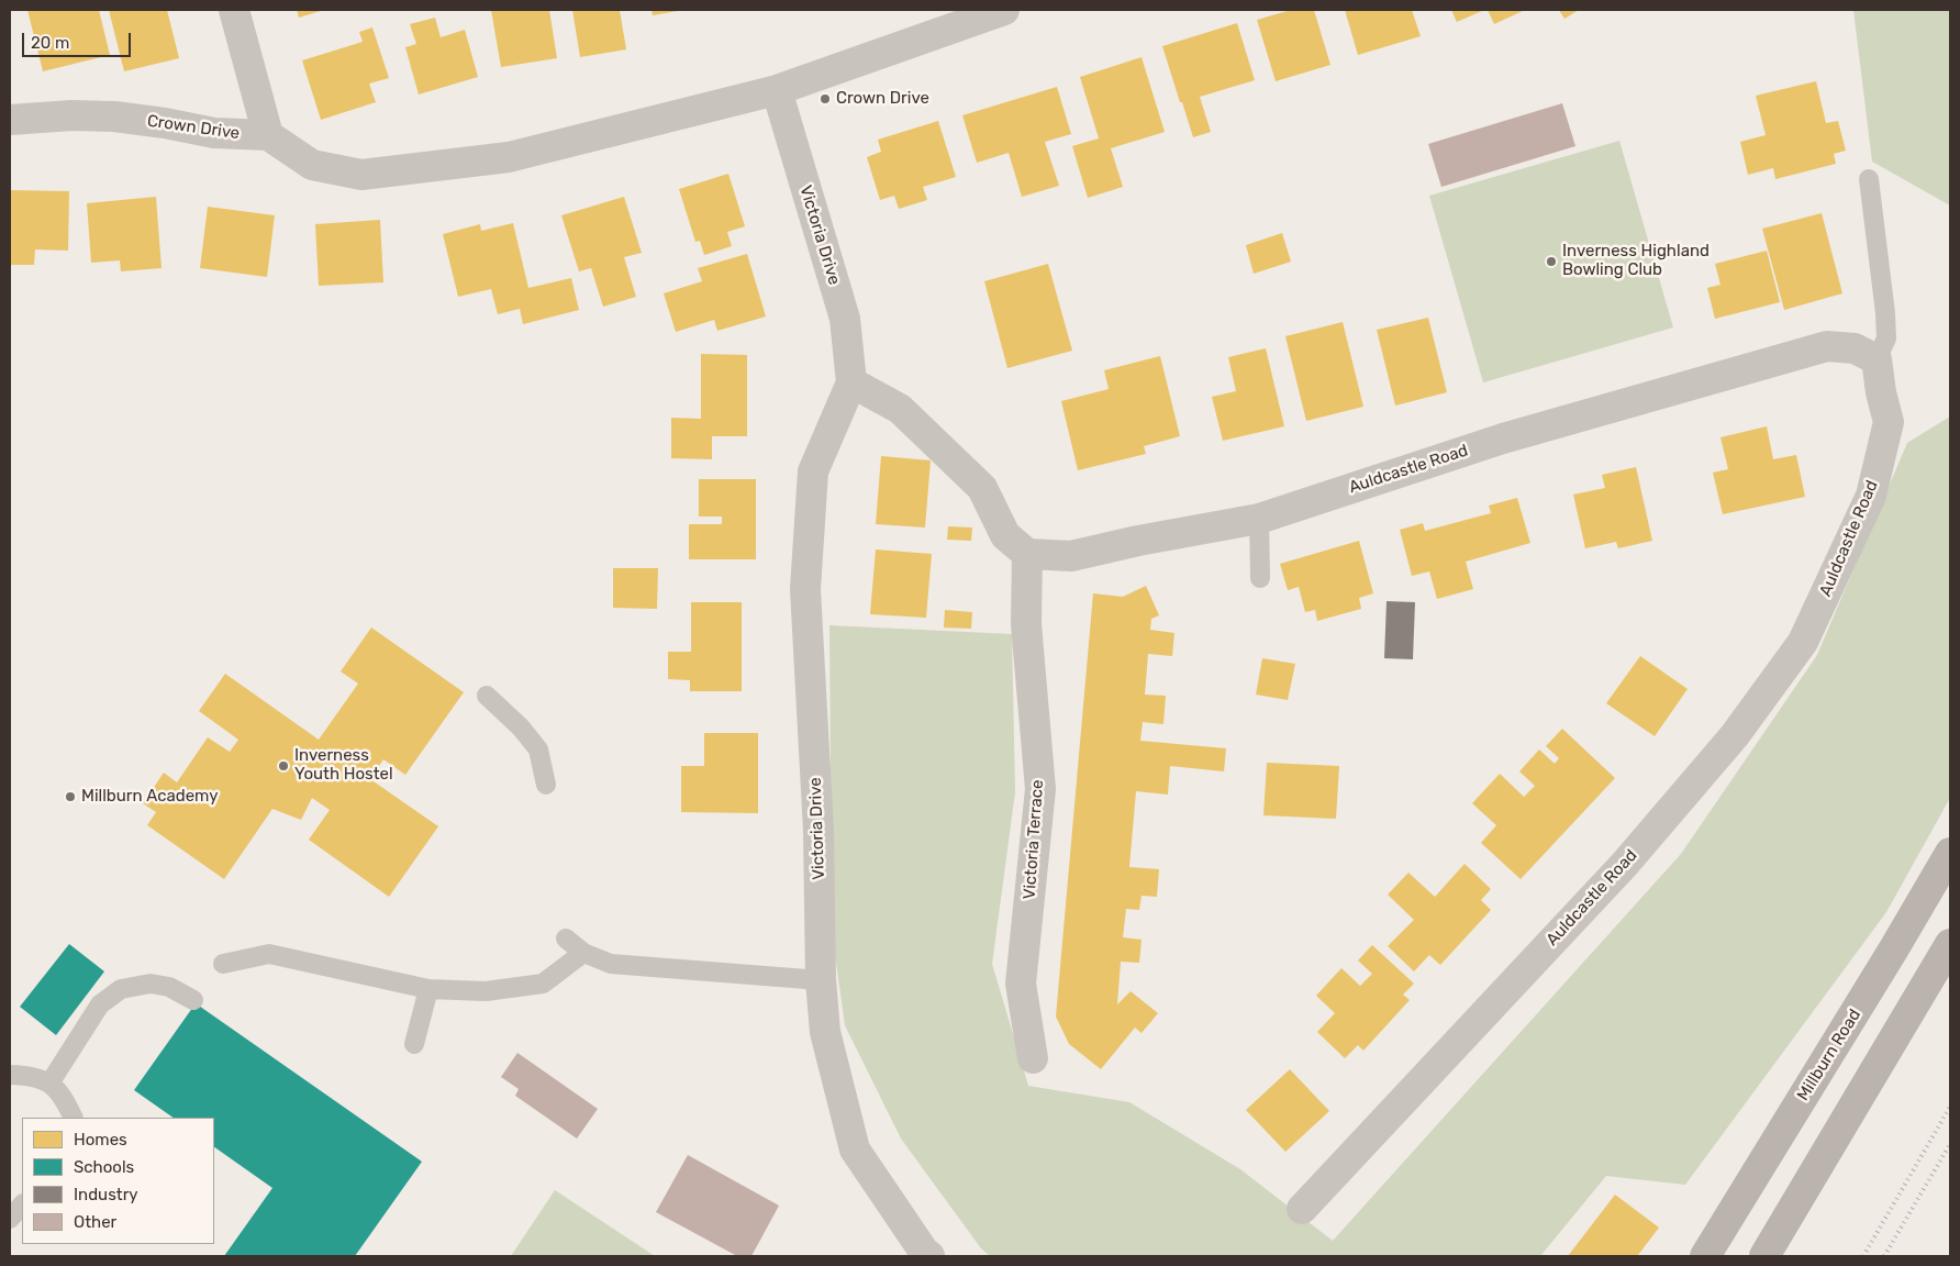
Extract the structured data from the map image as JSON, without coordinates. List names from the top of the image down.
{
  "streets": {
    "main road": ["Millburn Road"],
    "street": [
      "Crown Drive",
      "Victoria Drive",
      "Auldcastle Road",
      "Victoria Terrace"
    ]
  },
  "crossings": [
    ["Auldcastle Road", "Victoria Terrace"]
  ],
  "places": [
    "Crown Drive",
    "Inverness Highland Bowling Club",
    "Inverness Youth Hostel",
    "Millburn Academy"
  ],
  "legend": [
    "Homes",
    "Schools",
    "Industry",
    "Other"
  ],
  "scale_bar": "20 m"
}
